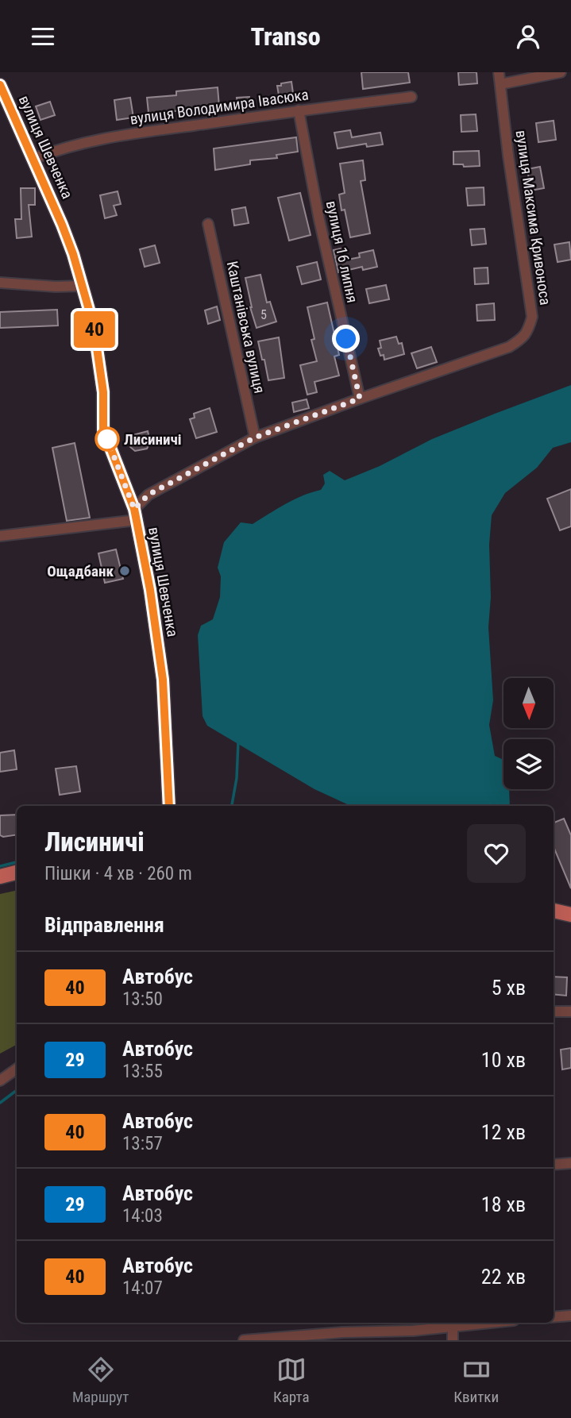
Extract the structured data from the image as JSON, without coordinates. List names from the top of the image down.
{
  "streets": {
    "main road": ["вулиця Шевченка"],
    "street": [
      "вулиця Володимира Івасюка",
      "вулиця Максима Кривоноса",
      "вулиця 16 липня",
      "Каштанівська вулиця"
    ]
  },
  "crossings": [
    ["вулиця Володимира Івасюка", "вулиця Шевченка"],
    ["вулиця Володимира Івасюка", "вулиця 16 липня"],
    ["вулиця Шевченка", "вулиця Максима Кривоноса"],
    ["вулиця Максима Кривоноса", "вулиця 16 липня"],
    ["вулиця Максима Кривоноса", "Каштанівська вулиця"]
  ],
  "places": ["Лисиничі", "Ощадбанк"],
  "lines": ["bus line 40"],
  "house_numbers": ["5"],
  "north": "bottom",
  "page": {
    "header": "Transo",
    "on_map": "40",
    "heading": [
      ["Лисиничі", "Пішки · 4 хв · 260 m"],
      "Відправлення"
    ],
    "list": [
      {
        "mark": "40",
        "name": "Автобус",
        "note": "13:50",
        "value": "5 хв"
      },
      {
        "mark": "29",
        "name": "Автобус",
        "note": "13:55",
        "value": "10 хв"
      },
      {
        "mark": "40",
        "name": "Автобус",
        "note": "13:57",
        "value": "12 хв"
      },
      {
        "mark": "29",
        "name": "Автобус",
        "note": "14:03",
        "value": "18 хв"
      },
      {
        "mark": "40",
        "name": "Автобус",
        "note": "14:07",
        "value": "22 хв"
      }
    ],
    "tabs": ["Маршрут", "Карта", "Квитки"]
  }
}
